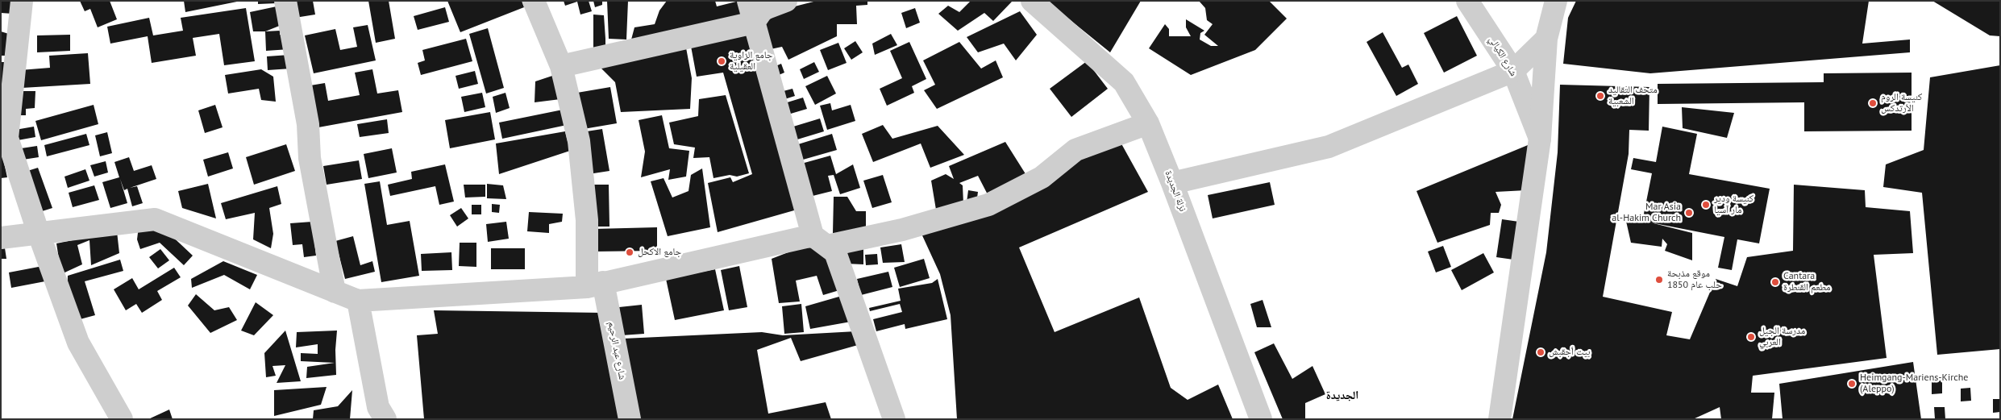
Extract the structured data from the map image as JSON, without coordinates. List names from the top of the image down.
{
  "streets": {
    "street": ["شارع الكيالي", "نزلة الجديدة", "شارع عبد الرحيم"]
  },
  "districts": ["الجديدة"],
  "places": [
    "جامع الزاوية العقيلية",
    "متحف التقاليد الشعبية",
    "كنيسة الروم الأرتدكس",
    "كنيسة ودير مار آسيا",
    "Mar Asia al-Hakim Church",
    "جامع الاكحل",
    "موقع مذبحة حلب عام 1850",
    "Cantara مطعم القنطرة",
    "مدرسة الجيل العربي",
    "بيت أجقبش",
    "Heimgang-Mariens-Kirche (Aleppo)"
  ]
}
